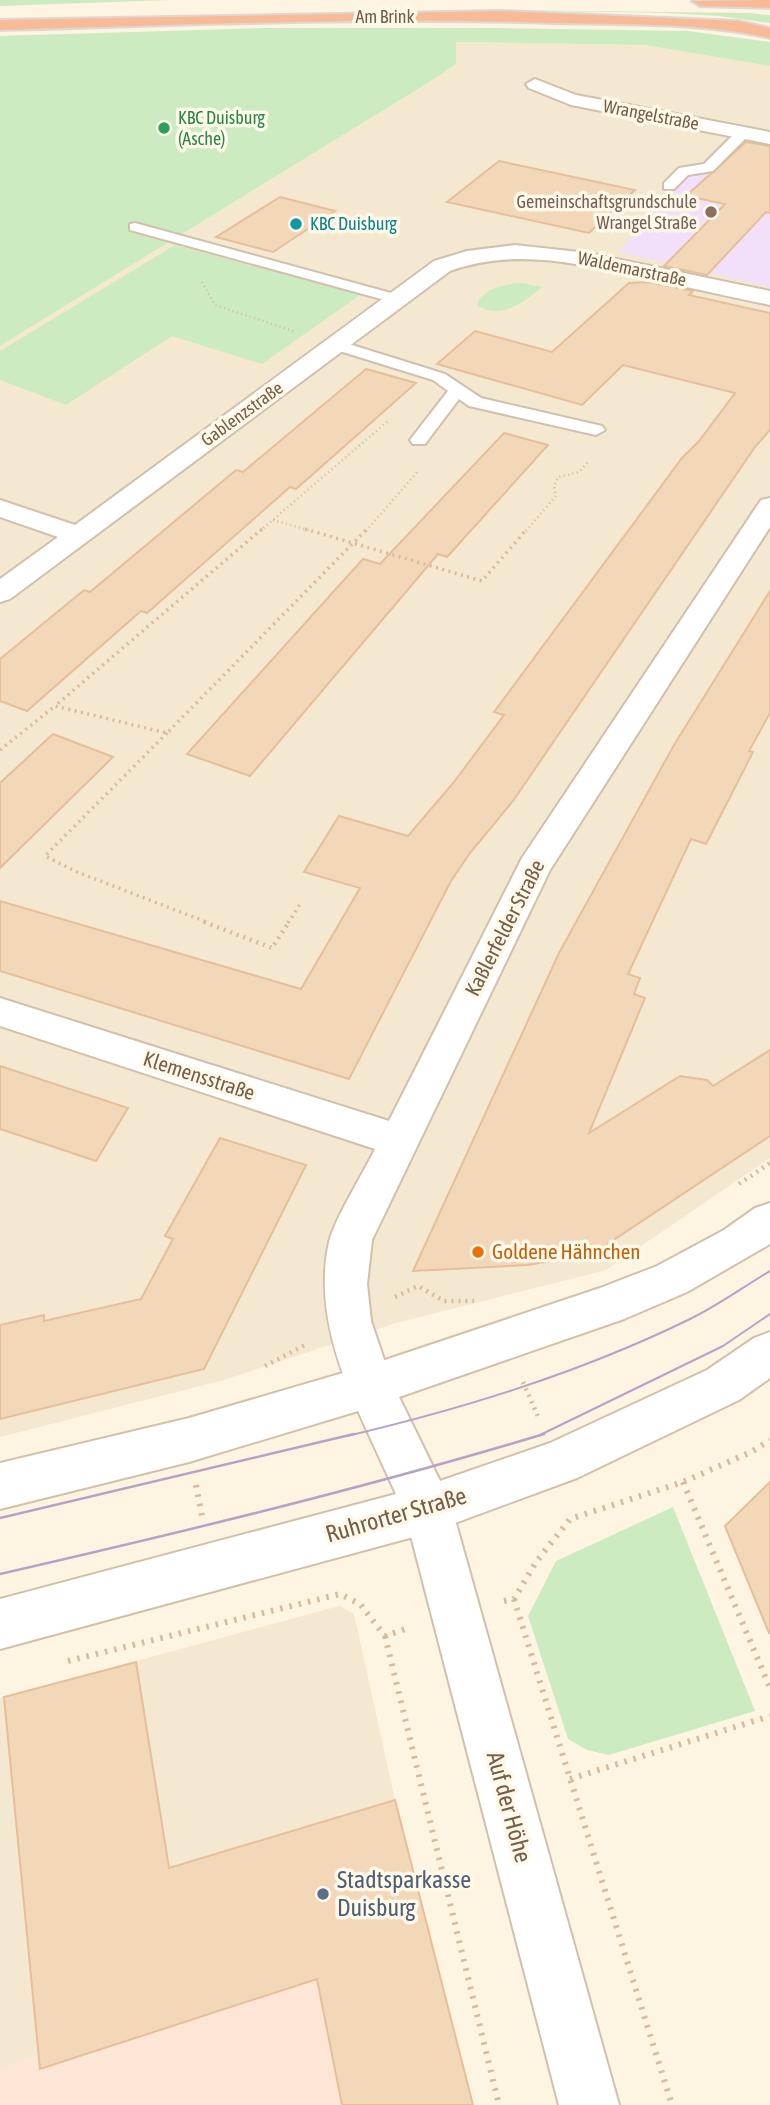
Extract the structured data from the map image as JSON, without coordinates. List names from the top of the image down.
{
  "streets": {
    "highway": ["Am Brink"],
    "street": [
      "Wrangelstraße",
      "Waldemarstraße",
      "Gablenzstraße",
      "Kaßlerfelder Straße",
      "Klemensstraße",
      "Ruhrorter Straße",
      "Auf der Höhe"
    ]
  },
  "crossings": [
    ["Waldemarstraße", "Gablenzstraße"],
    ["Kaßlerfelder Straße", "Klemensstraße"],
    ["Kaßlerfelder Straße", "Auf der Höhe"],
    ["Ruhrorter Straße", "Auf der Höhe"]
  ],
  "places": [
    "KBC Duisburg (Asche)",
    "Gemeinschaftsgrundschule Wrangel Straße",
    "KBC Duisburg",
    "Goldene Hähnchen",
    "Stadtsparkasse Duisburg"
  ]
}
